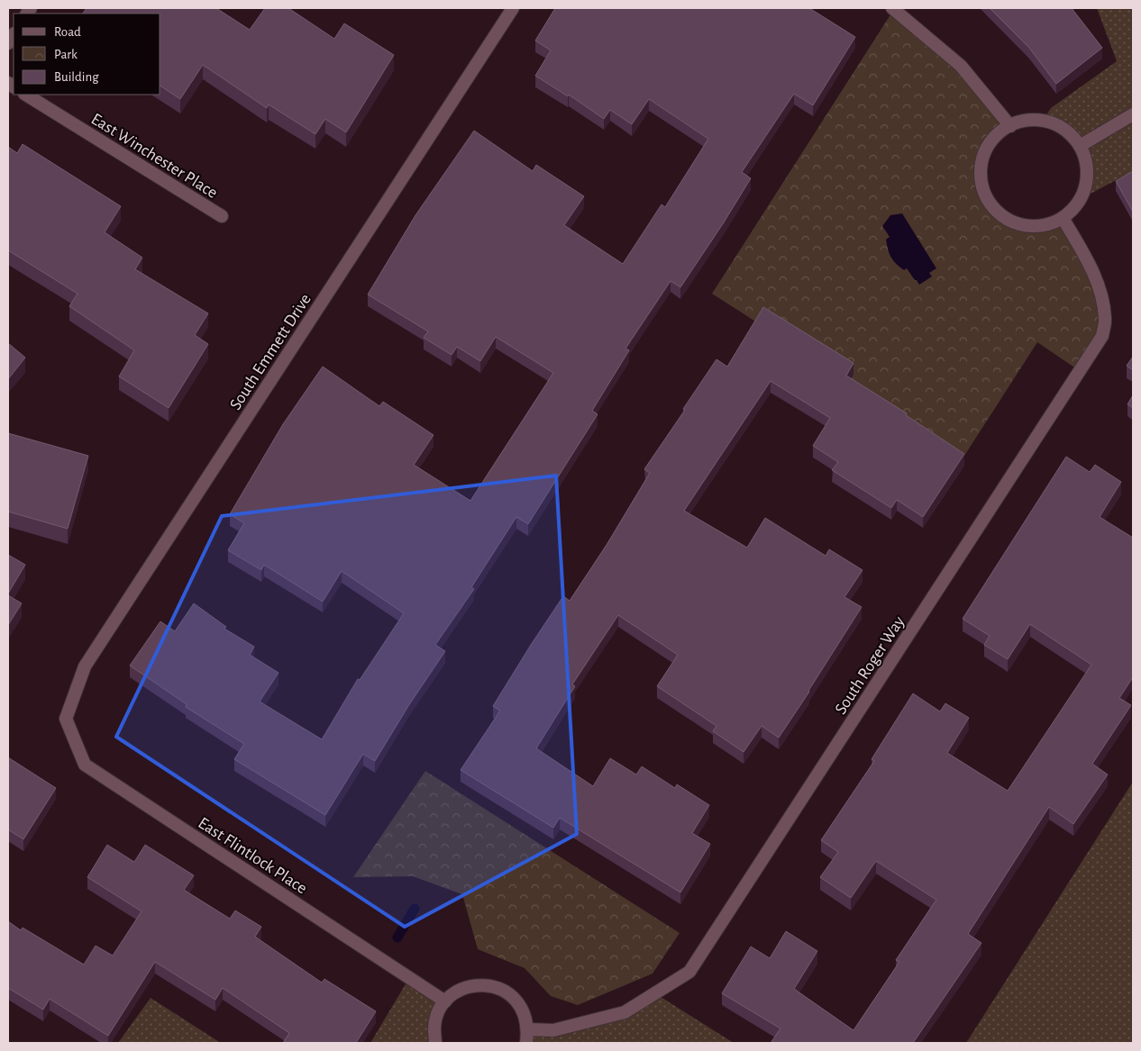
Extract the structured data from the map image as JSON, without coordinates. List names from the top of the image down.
{
  "streets": {
    "street": [
      "East Winchester Place",
      "South Emmett Drive",
      "South Roger Way",
      "East Flintlock Place"
    ]
  },
  "crossings": [
    ["South Emmett Drive", "East Flintlock Place"]
  ],
  "legend": ["Road", "Park", "Building"]
}
